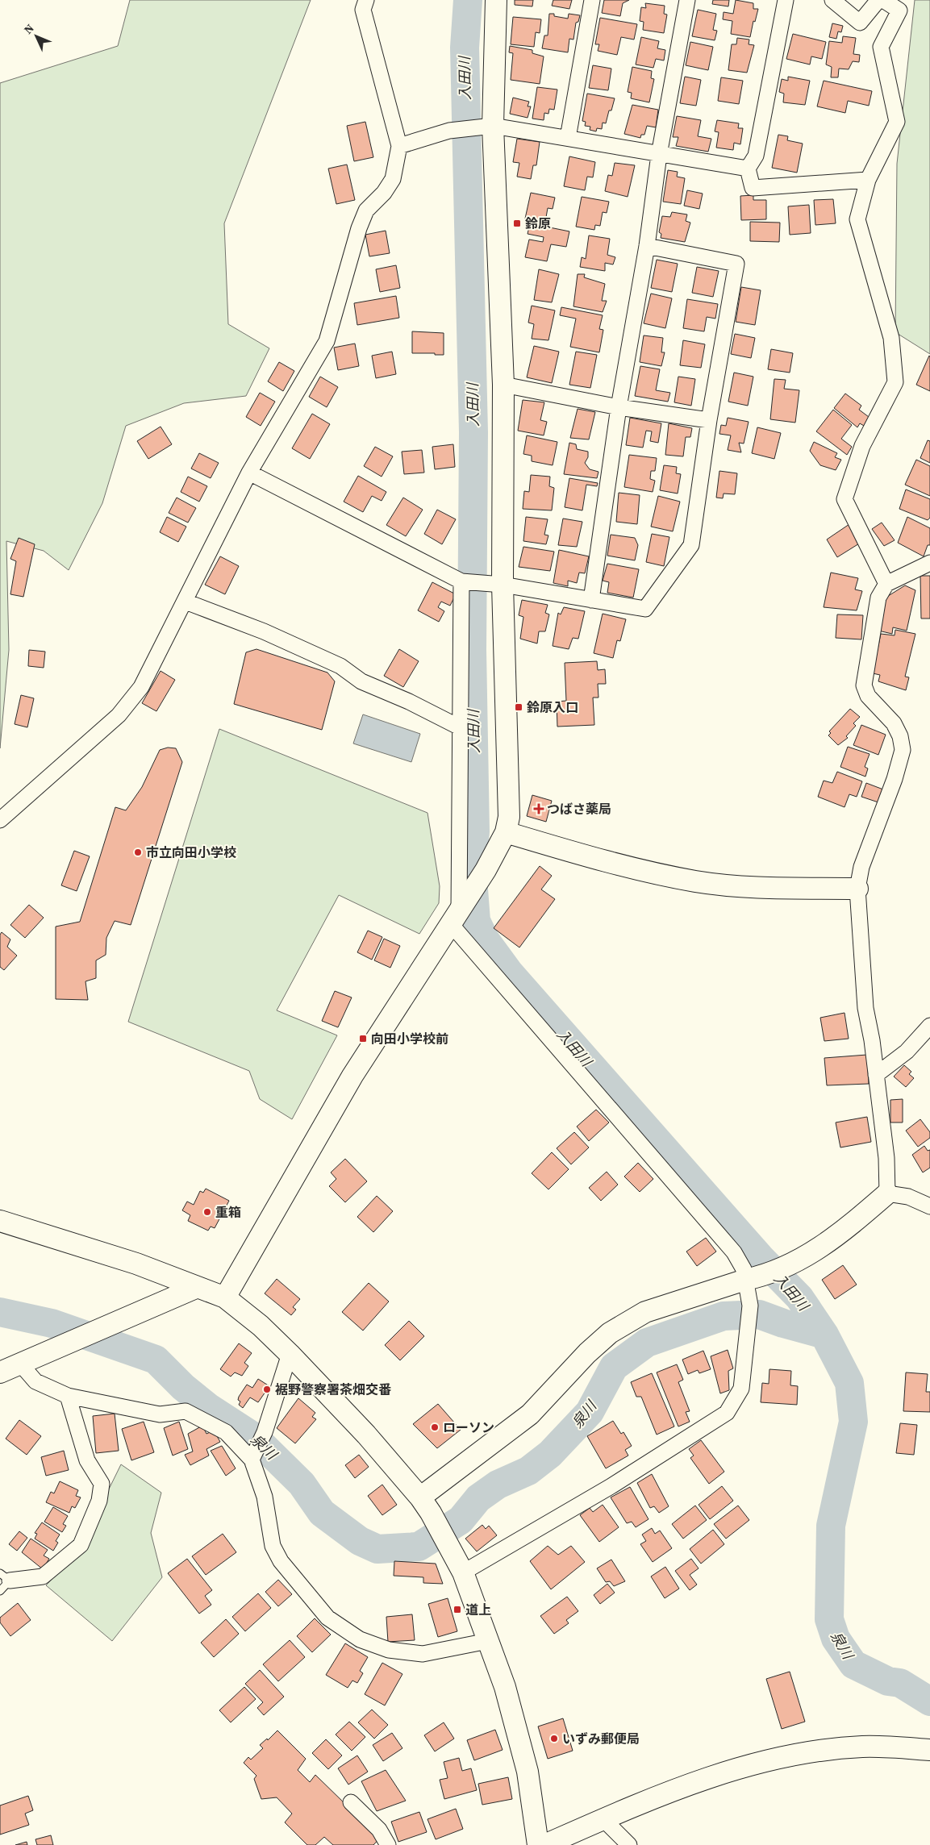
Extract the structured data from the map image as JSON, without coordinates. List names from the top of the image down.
{
  "water": ["入田川", "泉川"],
  "places": {
    "transit": [
      "鈴原",
      "鈴原入口",
      "向田小学校前",
      "道上"
    ],
    "health": ["つばさ薬局"],
    "other": [
      "市立向田小学校",
      "重箱",
      "裾野警察署茶畑交番",
      "ローソン",
      "いずみ郵便局"
    ]
  },
  "north": "top left"
}
